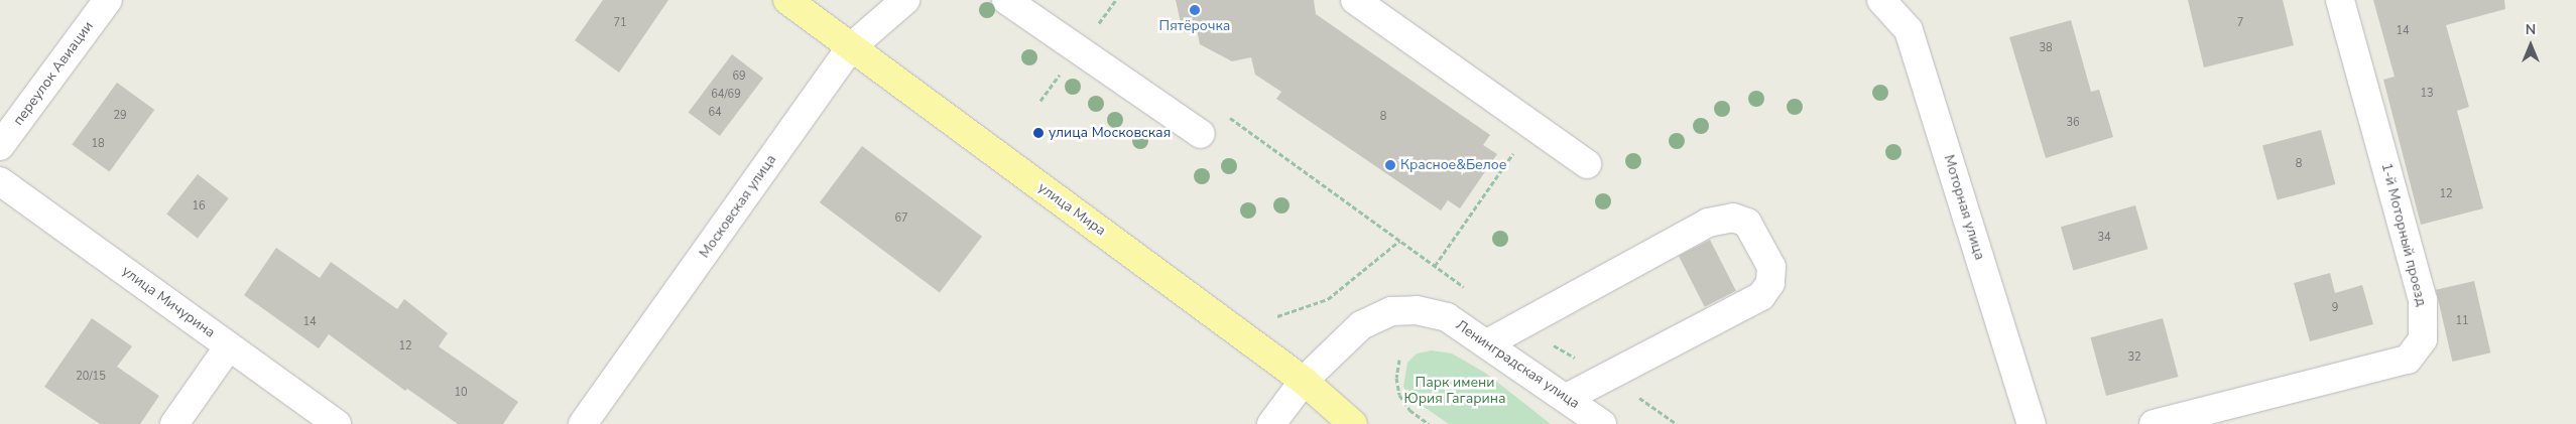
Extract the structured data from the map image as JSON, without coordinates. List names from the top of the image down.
{
  "streets": {
    "main road": ["улица Мира"],
    "street": [
      "переулок Авиации",
      "Московская улица",
      "Моторная улица",
      "1-й Моторный проезд",
      "улица Мичурина",
      "Ленинградская улица"
    ]
  },
  "crossings": [
    ["Московская улица", "улица Мира"],
    ["улица Мира", "Ленинградская улица"]
  ],
  "parks": ["Парк имени Юрия Гагарина"],
  "places": ["Пятёрочка", "улица Московская", "Красное&Белое"],
  "house_numbers": [
    "71",
    "7",
    "14",
    "38",
    "69",
    "13",
    "64/69",
    "64",
    "29",
    "8",
    "36",
    "18",
    "8",
    "12",
    "16",
    "67",
    "34",
    "9",
    "11",
    "14",
    "12",
    "32",
    "20/15",
    "10"
  ],
  "north": "top"
}
